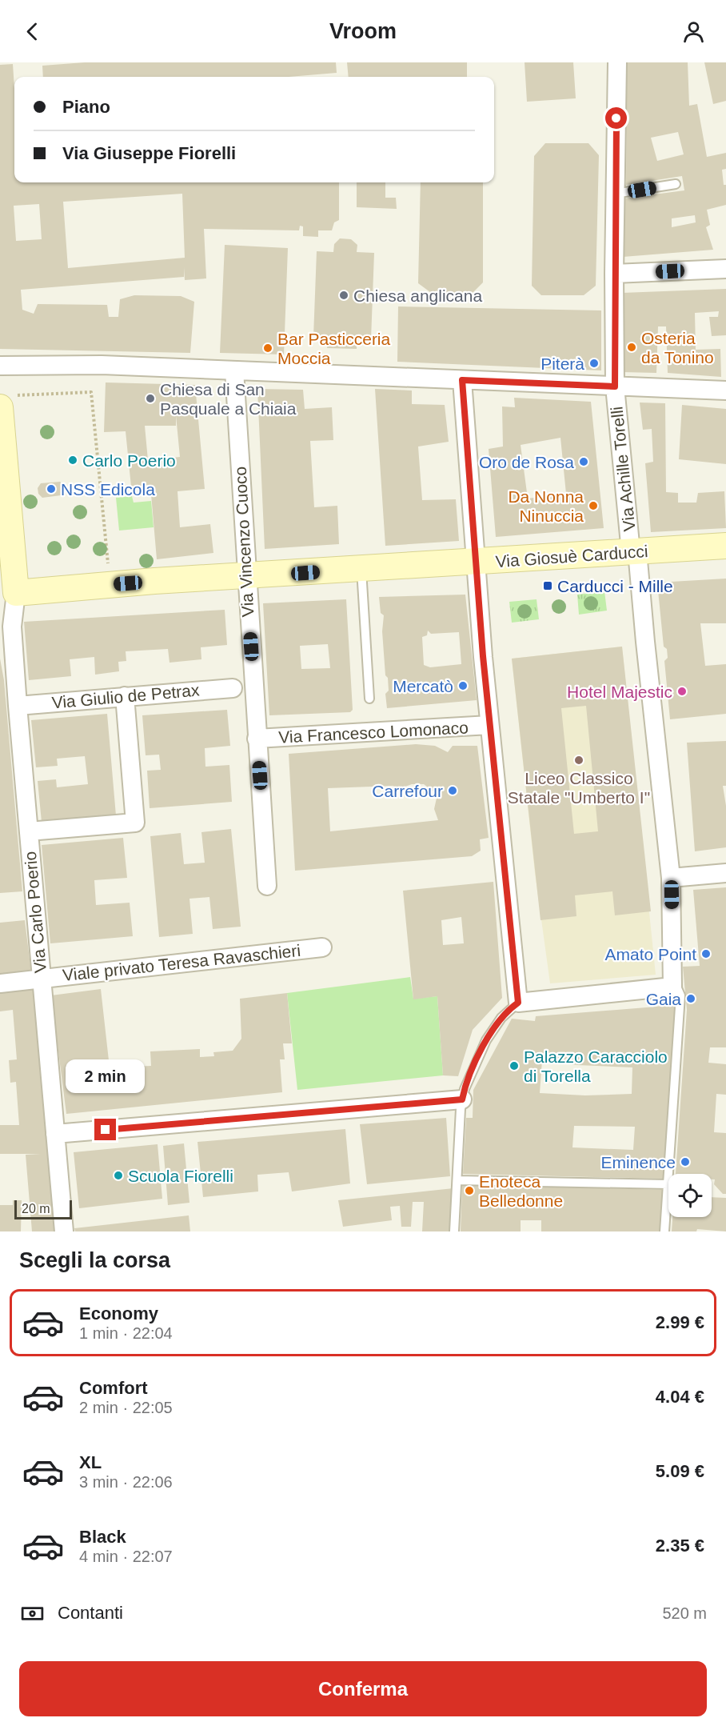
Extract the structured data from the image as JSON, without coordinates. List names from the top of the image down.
{
  "streets": {
    "street": [
      "Via Achille Torelli",
      "Via Vincenzo Cuoco",
      "Via Giosuè Carducci",
      "Via Giulio de Petrax",
      "Via Francesco Lomonaco",
      "Via Carlo Poerio",
      "Viale privato Teresa Ravaschieri"
    ]
  },
  "crossings": [
    ["Via Achille Torelli", "Via Giosuè Carducci"],
    ["Via Vincenzo Cuoco", "Via Giosuè Carducci"],
    ["Via Vincenzo Cuoco", "Via Francesco Lomonaco"],
    ["Via Giosuè Carducci", "Via Carlo Poerio"],
    ["Via Giulio de Petrax", "Via Carlo Poerio"],
    ["Via Carlo Poerio", "Viale privato Teresa Ravaschieri"]
  ],
  "places": {
    "other": [
      "Chiesa anglicana",
      "Osteria da Tonino",
      "Bar Pasticceria Moccia",
      "Piterà",
      "Chiesa di San Pasquale a Chiaia",
      "Carlo Poerio",
      "Oro de Rosa",
      "NSS Edicola",
      "Da Nonna Ninuccia",
      "Mercatò",
      "Hotel Majestic",
      "Liceo Classico Statale \"Umberto I\"",
      "Carrefour",
      "Amato Point",
      "Gaia",
      "Palazzo Caracciolo di Torella",
      "Eminence",
      "Scuola Fiorelli",
      "Enoteca Belledonne"
    ],
    "transit": ["Carducci - Mille"]
  },
  "scale_bar": "20 m",
  "page": {
    "header": "Vroom",
    "banner": ["Piano", "Via Giuseppe Fiorelli"],
    "bubble": "2 min",
    "scale": "20 m",
    "heading": "Scegli la corsa",
    "list": [
      {
        "name": "Economy",
        "note": "1 min · 22:04",
        "value": "2.99 €"
      },
      {
        "name": "Comfort",
        "note": "2 min · 22:05",
        "value": "4.04 €"
      },
      {
        "name": "XL",
        "note": "3 min · 22:06",
        "value": "5.09 €"
      },
      {
        "name": "Black",
        "note": "4 min · 22:07",
        "value": "2.35 €"
      }
    ],
    "pay": ["Contanti", "520 m"],
    "buttons": "Conferma"
  }
}
